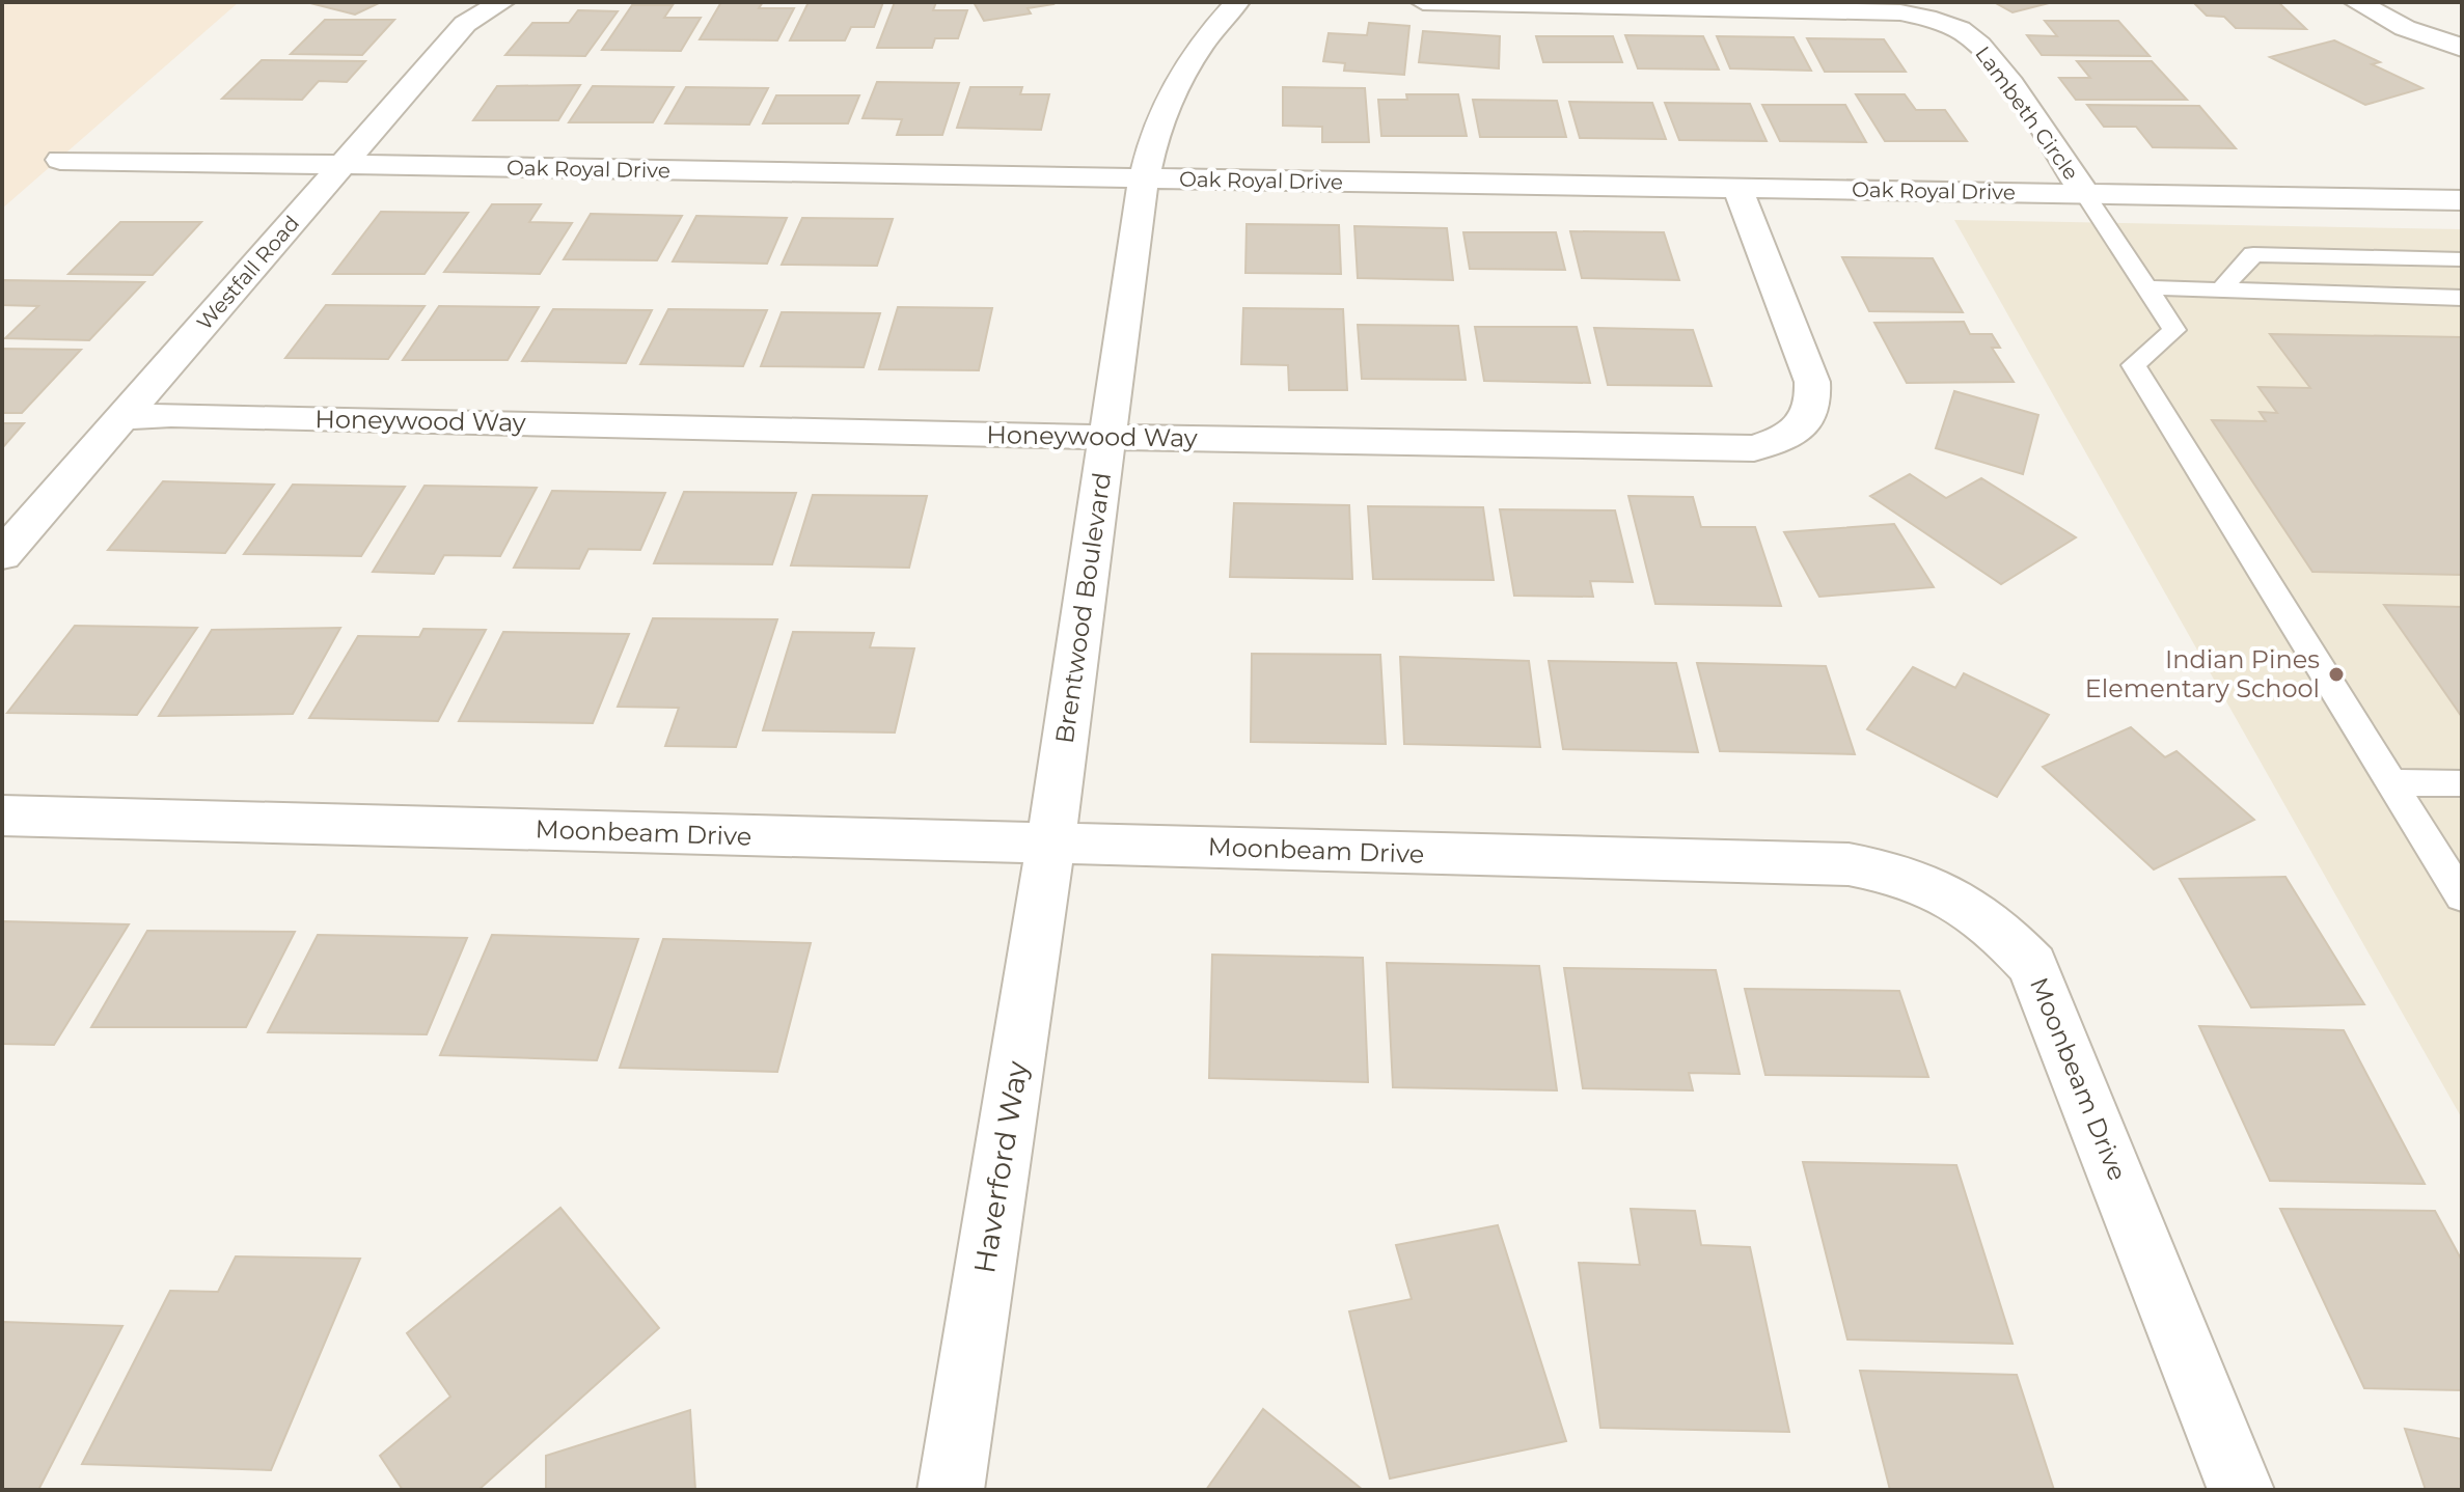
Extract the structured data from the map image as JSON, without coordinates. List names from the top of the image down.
{
  "streets": {
    "street": [
      "Lambeth Circle",
      "Oak Royal Drive",
      "Westfall Road",
      "Honeywood Way",
      "Brentwood Boulevard",
      "Moonbeam Drive",
      "Haverford Way"
    ]
  },
  "crossings": [
    ["Lambeth Circle", "Oak Royal Drive"],
    ["Oak Royal Drive", "Westfall Road"],
    ["Oak Royal Drive", "Honeywood Way"],
    ["Oak Royal Drive", "Brentwood Boulevard"],
    ["Westfall Road", "Honeywood Way"],
    ["Honeywood Way", "Brentwood Boulevard"],
    ["Brentwood Boulevard", "Moonbeam Drive"],
    ["Brentwood Boulevard", "Haverford Way"],
    ["Moonbeam Drive", "Haverford Way"]
  ],
  "places": ["Indian Pines Elementary School"]
}
